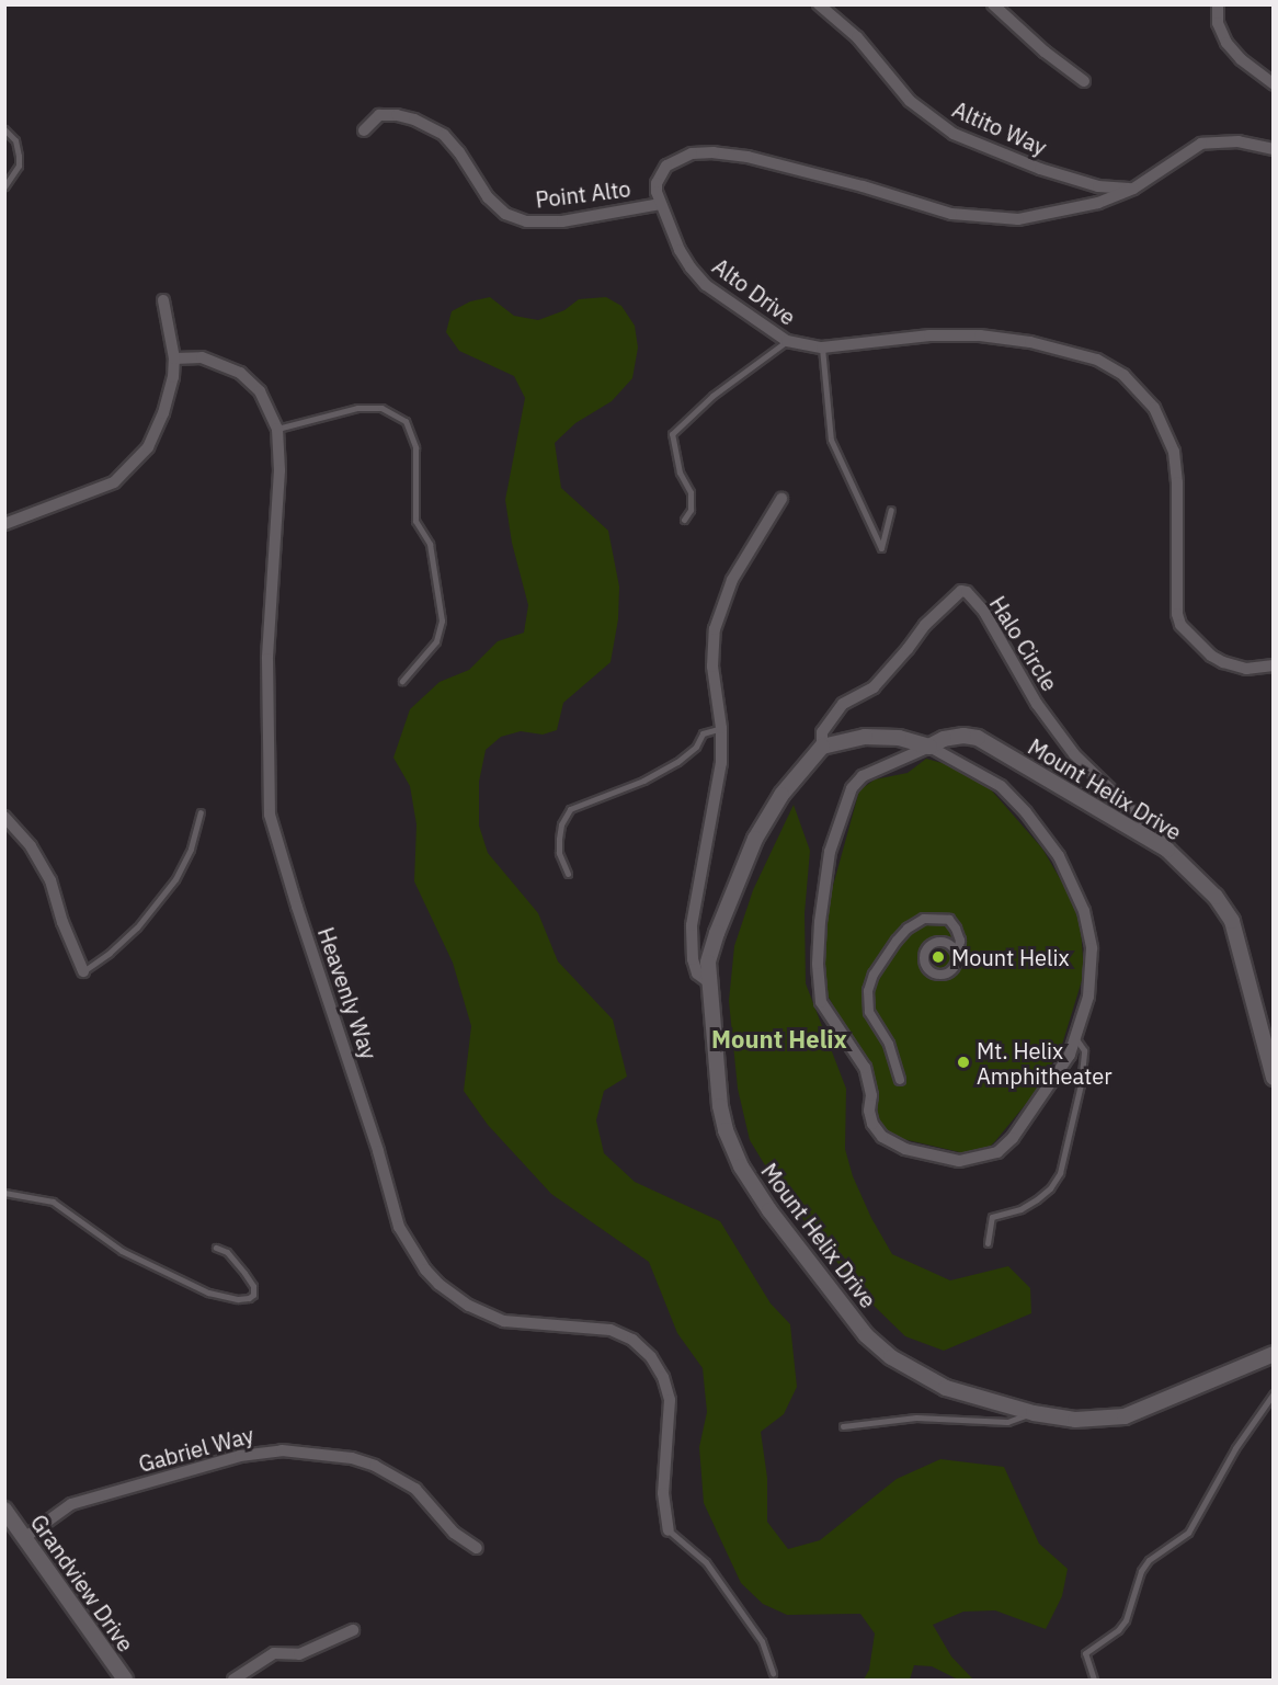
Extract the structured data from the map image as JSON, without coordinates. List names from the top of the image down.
{
  "streets": {
    "street": [
      "Altito Way",
      "Point Alto",
      "Alto Drive",
      "Halo Circle",
      "Mount Helix Drive",
      "Heavenly Way",
      "Gabriel Way",
      "Grandview Drive"
    ]
  },
  "crossings": [
    ["Altito Way", "Alto Drive"],
    ["Point Alto", "Alto Drive"],
    ["Halo Circle", "Mount Helix Drive"],
    ["Gabriel Way", "Grandview Drive"]
  ],
  "districts": ["Mount Helix"],
  "places": ["Mount Helix", "Mt. Helix Amphitheater"]
}
